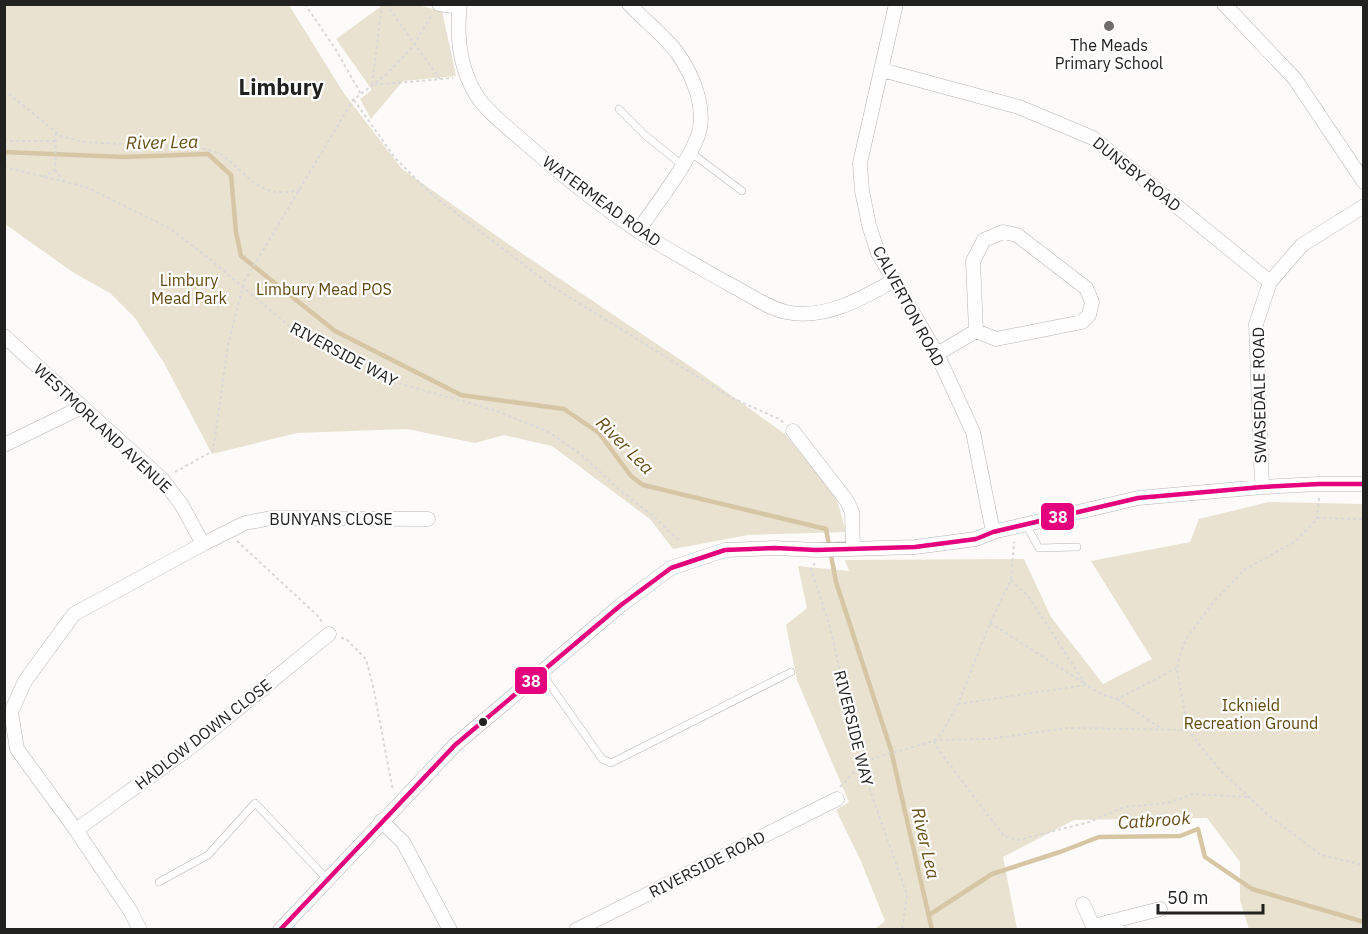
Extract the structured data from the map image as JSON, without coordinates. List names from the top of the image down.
{
  "streets": {
    "street": [
      "DUNSBY ROAD",
      "WATERMEAD ROAD",
      "CALVERTON ROAD",
      "SWASEDALE ROAD",
      "WESTMORLAND AVENUE",
      "BUNYANS CLOSE",
      "HADLOW DOWN CLOSE",
      "RIVERSIDE ROAD"
    ],
    "path": ["RIVERSIDE WAY"]
  },
  "crossings": [
    ["DUNSBY ROAD", "CALVERTON ROAD"],
    ["DUNSBY ROAD", "SWASEDALE ROAD"],
    ["WATERMEAD ROAD", "CALVERTON ROAD"],
    ["WESTMORLAND AVENUE", "BUNYANS CLOSE"]
  ],
  "districts": ["Limbury"],
  "water": ["River Lea", "Catbrook"],
  "parks": ["Limbury Mead Park", "Limbury Mead POS", "Icknield Recreation Ground"],
  "places": ["The Meads Primary School"],
  "lines": ["transit line 38"],
  "scale_bar": "50 m"
}
